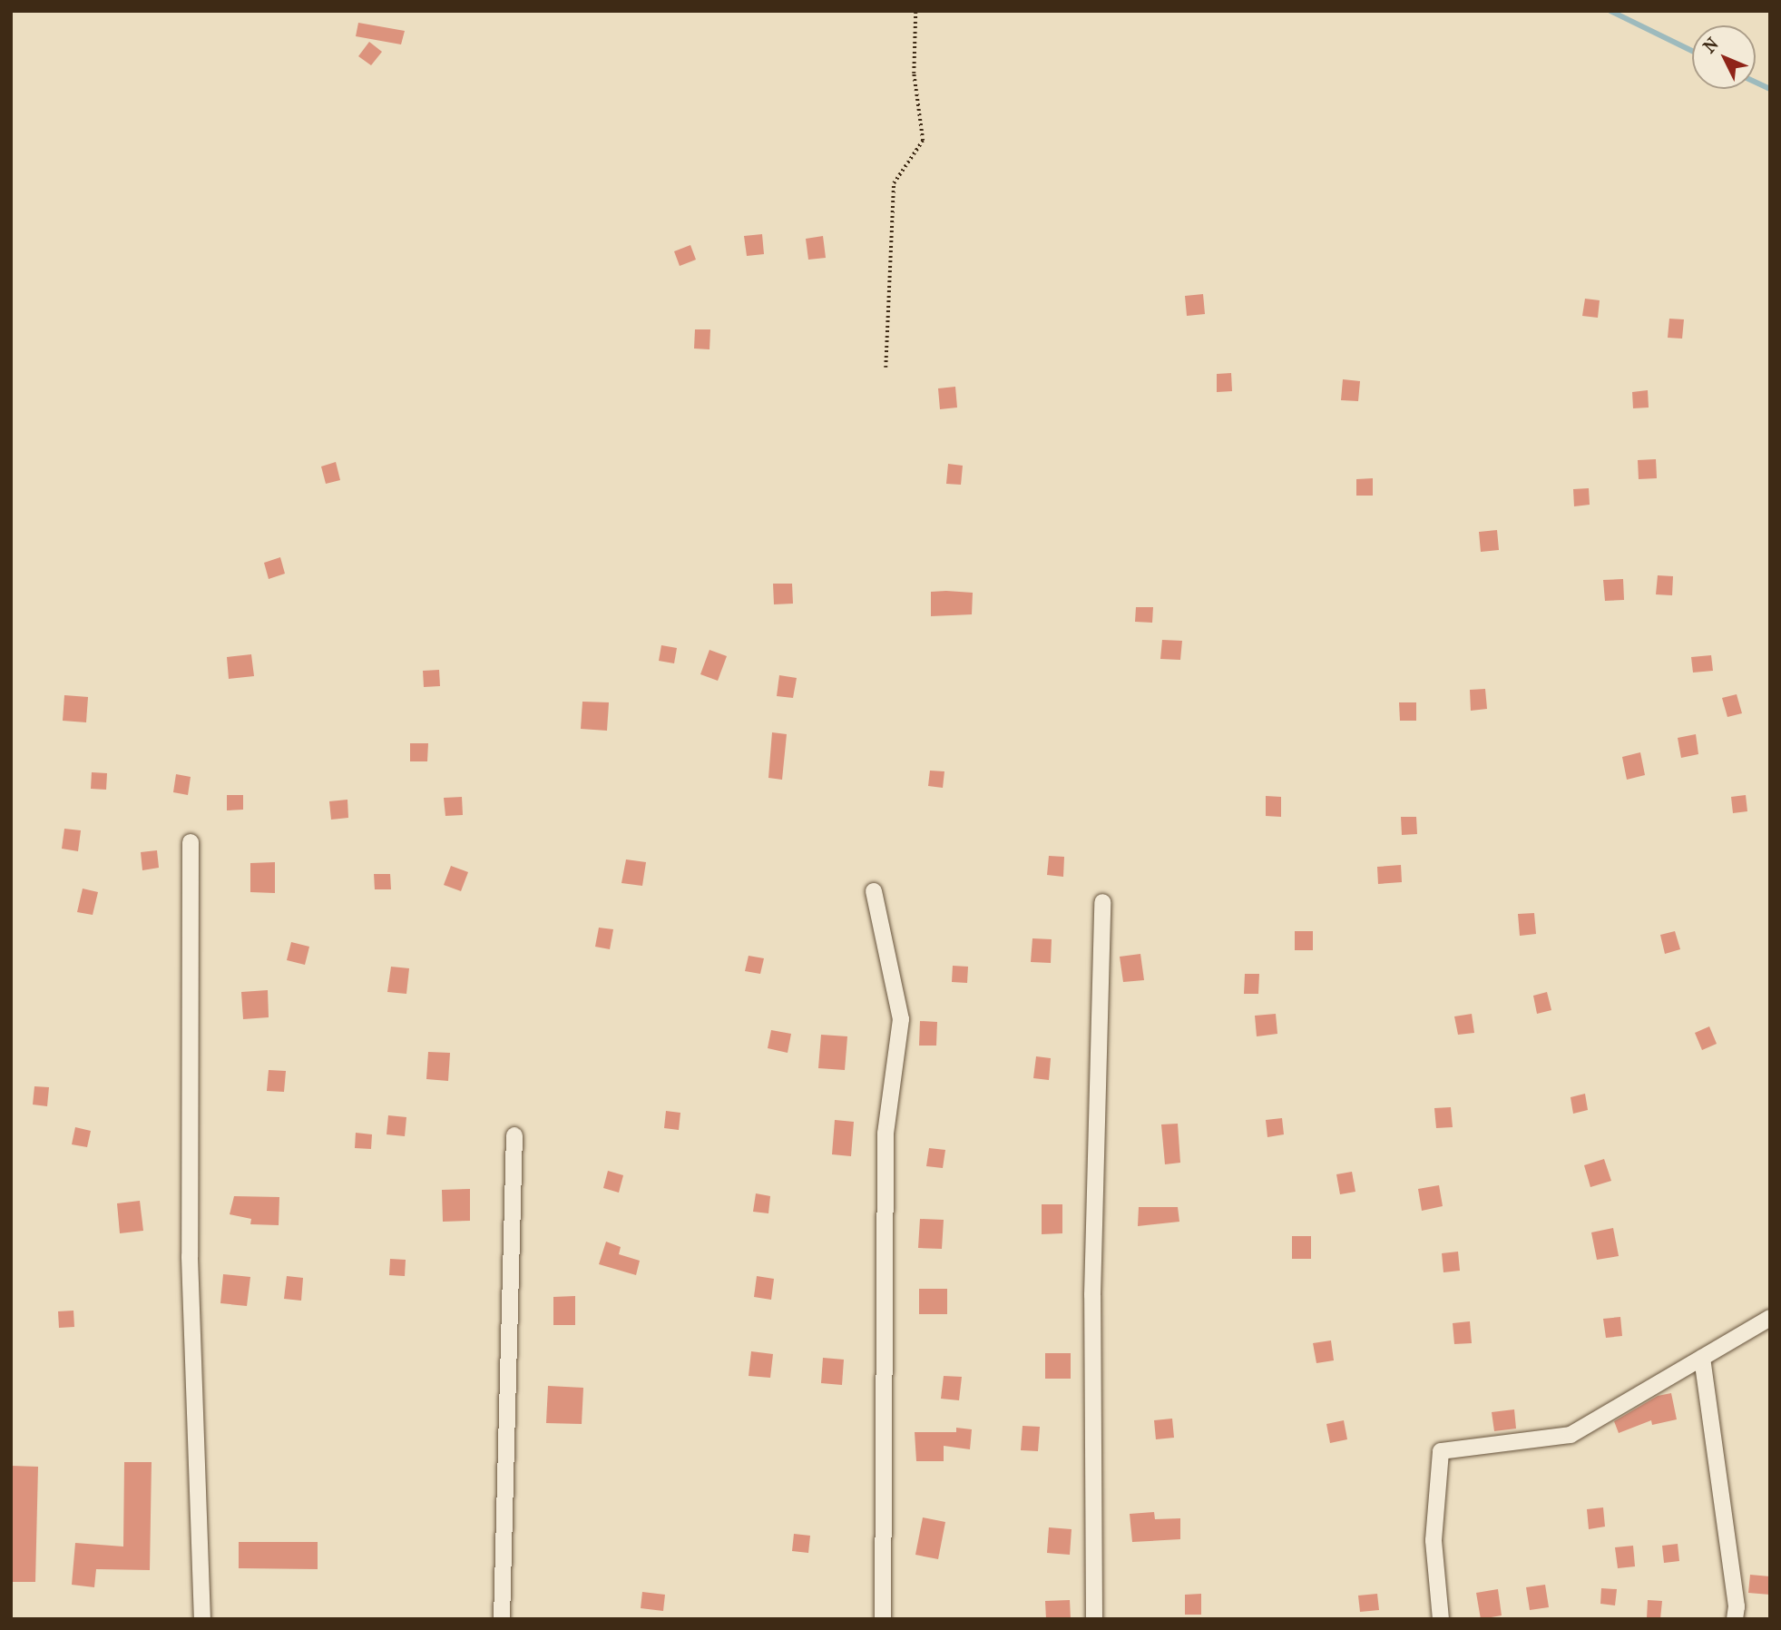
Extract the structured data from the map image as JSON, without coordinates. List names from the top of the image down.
{
  "north": "top left"
}
